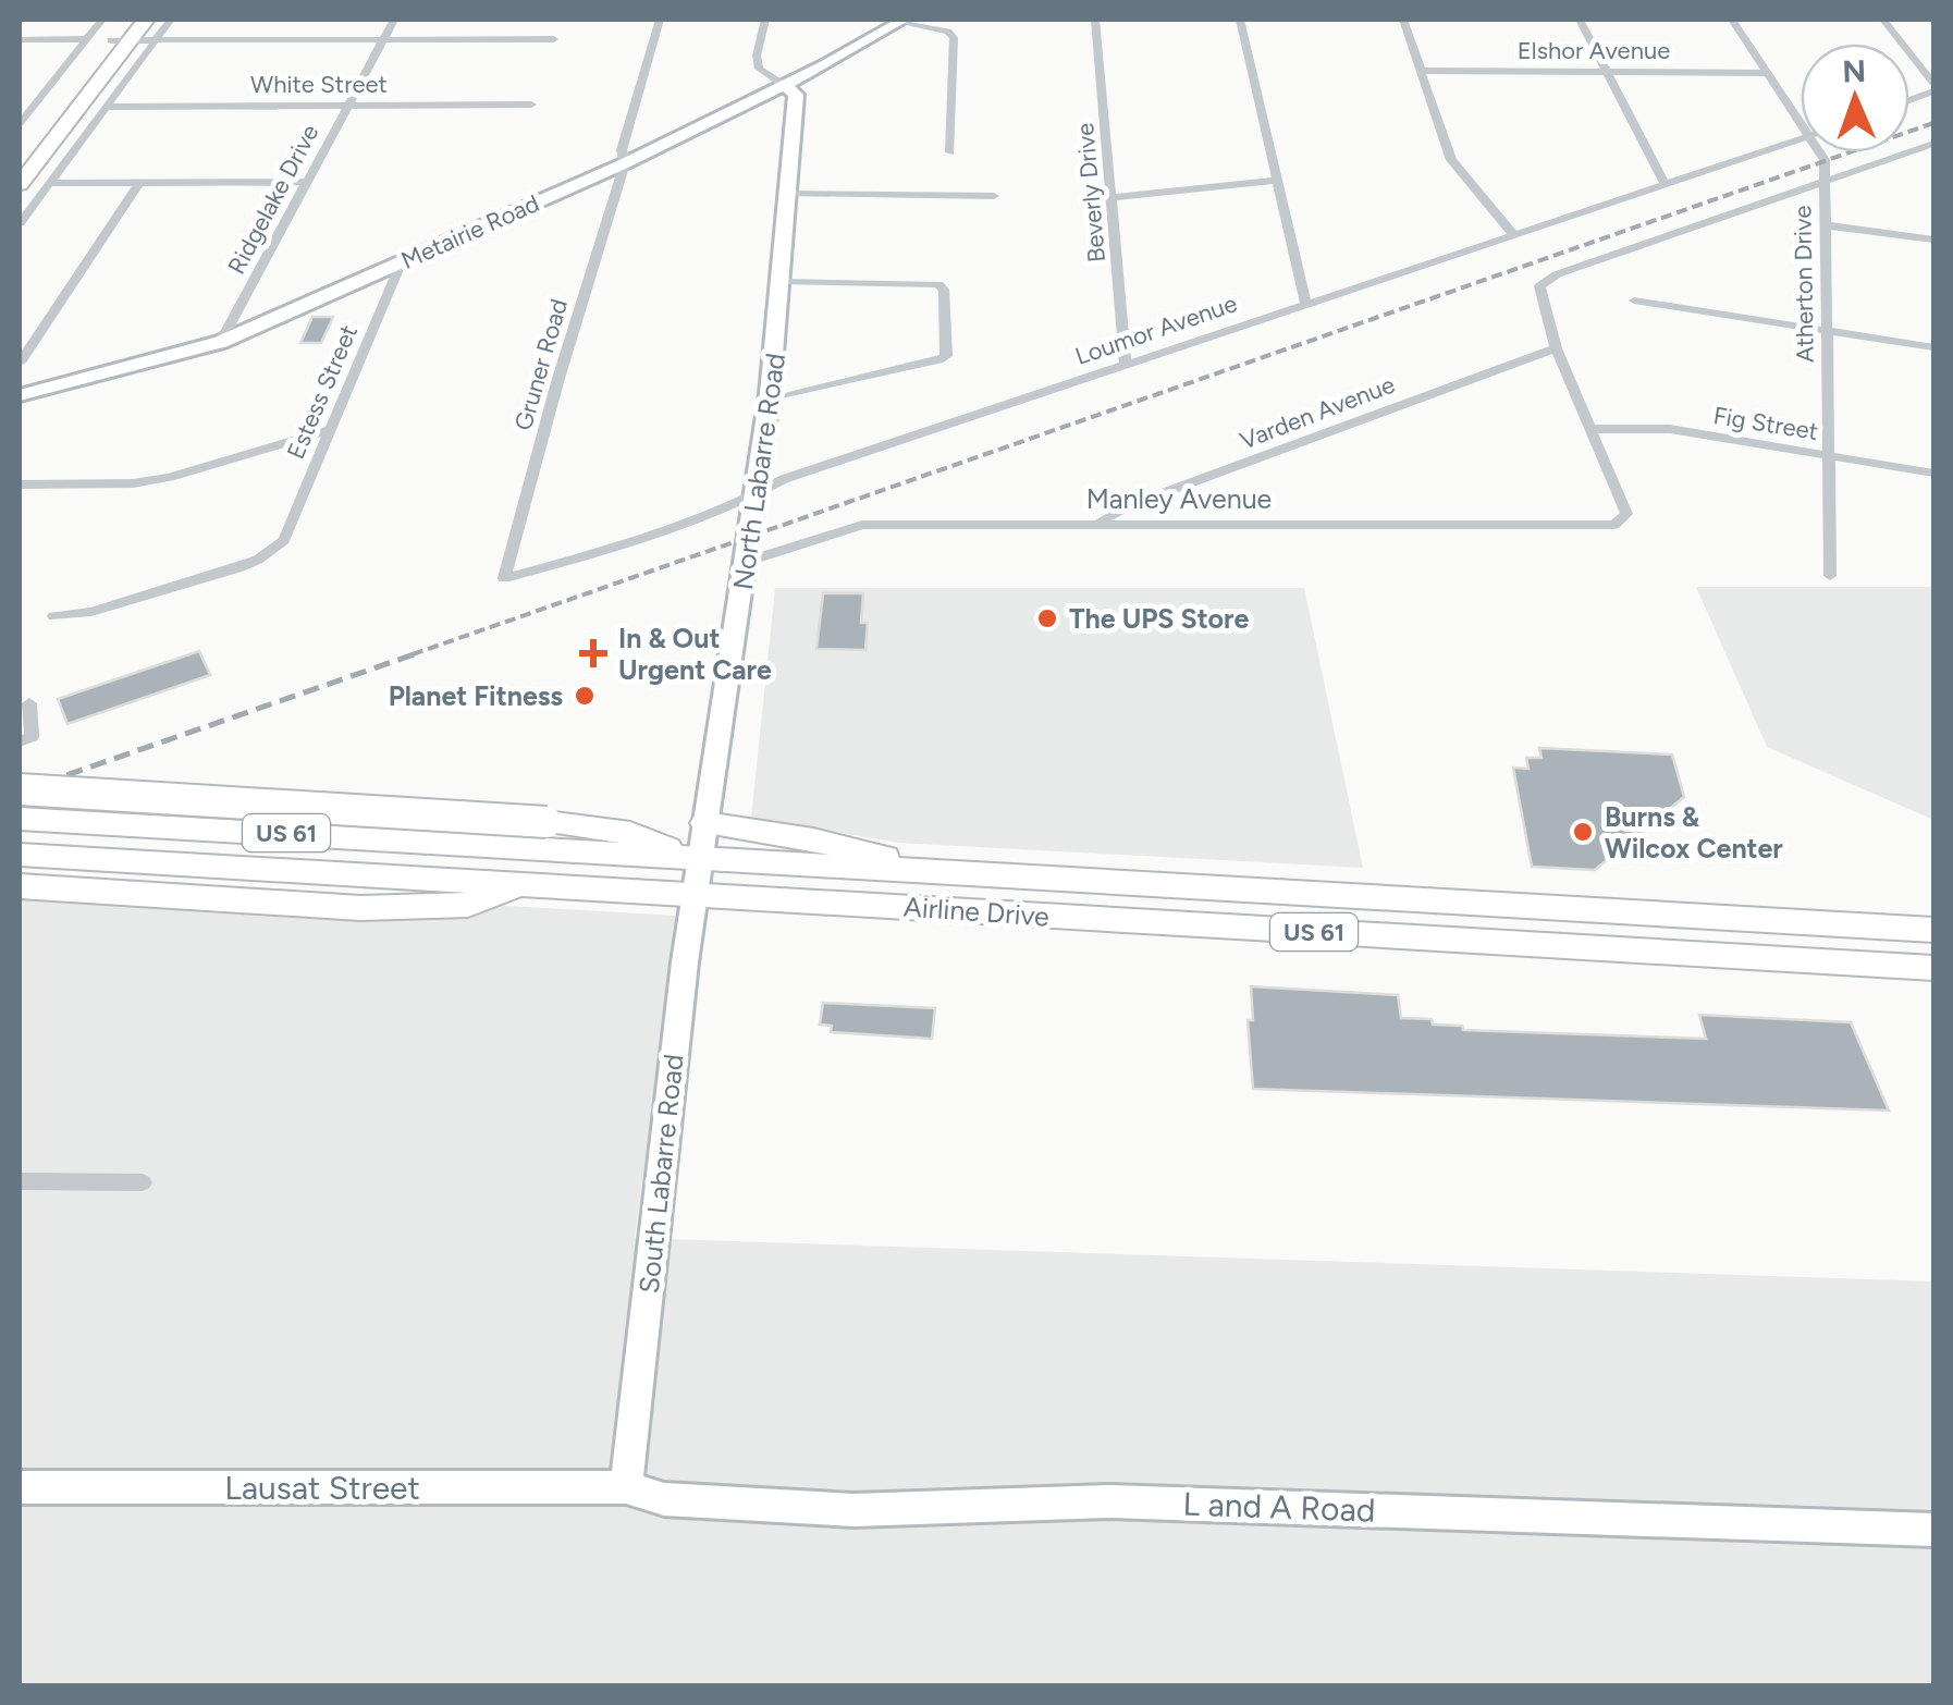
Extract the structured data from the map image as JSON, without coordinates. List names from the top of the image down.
{
  "streets": {
    "highway": ["US 61", "Airline Drive"],
    "street": [
      "Elshor Avenue",
      "White Street",
      "Beverly Drive",
      "Ridgelake Drive",
      "Metairie Road",
      "Atherton Drive",
      "Loumor Avenue",
      "Gruner Road",
      "Estess Street",
      "Varden Avenue",
      "Fig Street",
      "North Labarre Road",
      "Manley Avenue",
      "South Labarre Road",
      "Lausat Street",
      "L and A Road"
    ]
  },
  "crossings": [
    ["Elshor Avenue", "Atherton Drive"],
    ["White Street", "Ridgelake Drive"],
    ["Beverly Drive", "Loumor Avenue"],
    ["Ridgelake Drive", "Metairie Road"],
    ["Metairie Road", "Gruner Road"],
    ["Metairie Road", "Estess Street"],
    ["Metairie Road", "North Labarre Road"],
    ["Atherton Drive", "Fig Street"],
    ["Loumor Avenue", "Gruner Road"],
    ["Loumor Avenue", "North Labarre Road"],
    ["Varden Avenue", "Manley Avenue"],
    ["Fig Street", "Manley Avenue"],
    ["North Labarre Road", "Manley Avenue"],
    ["North Labarre Road", "Airline Drive"],
    ["North Labarre Road", "South Labarre Road"],
    ["Airline Drive", "South Labarre Road"],
    ["South Labarre Road", "Lausat Street"],
    ["South Labarre Road", "L and A Road"],
    ["Lausat Street", "L and A Road"]
  ],
  "places": {
    "other": ["The UPS Store", "Planet Fitness", "Burns & Wilcox Center"],
    "health": ["In & Out Urgent Care"]
  },
  "north": "top"
}
